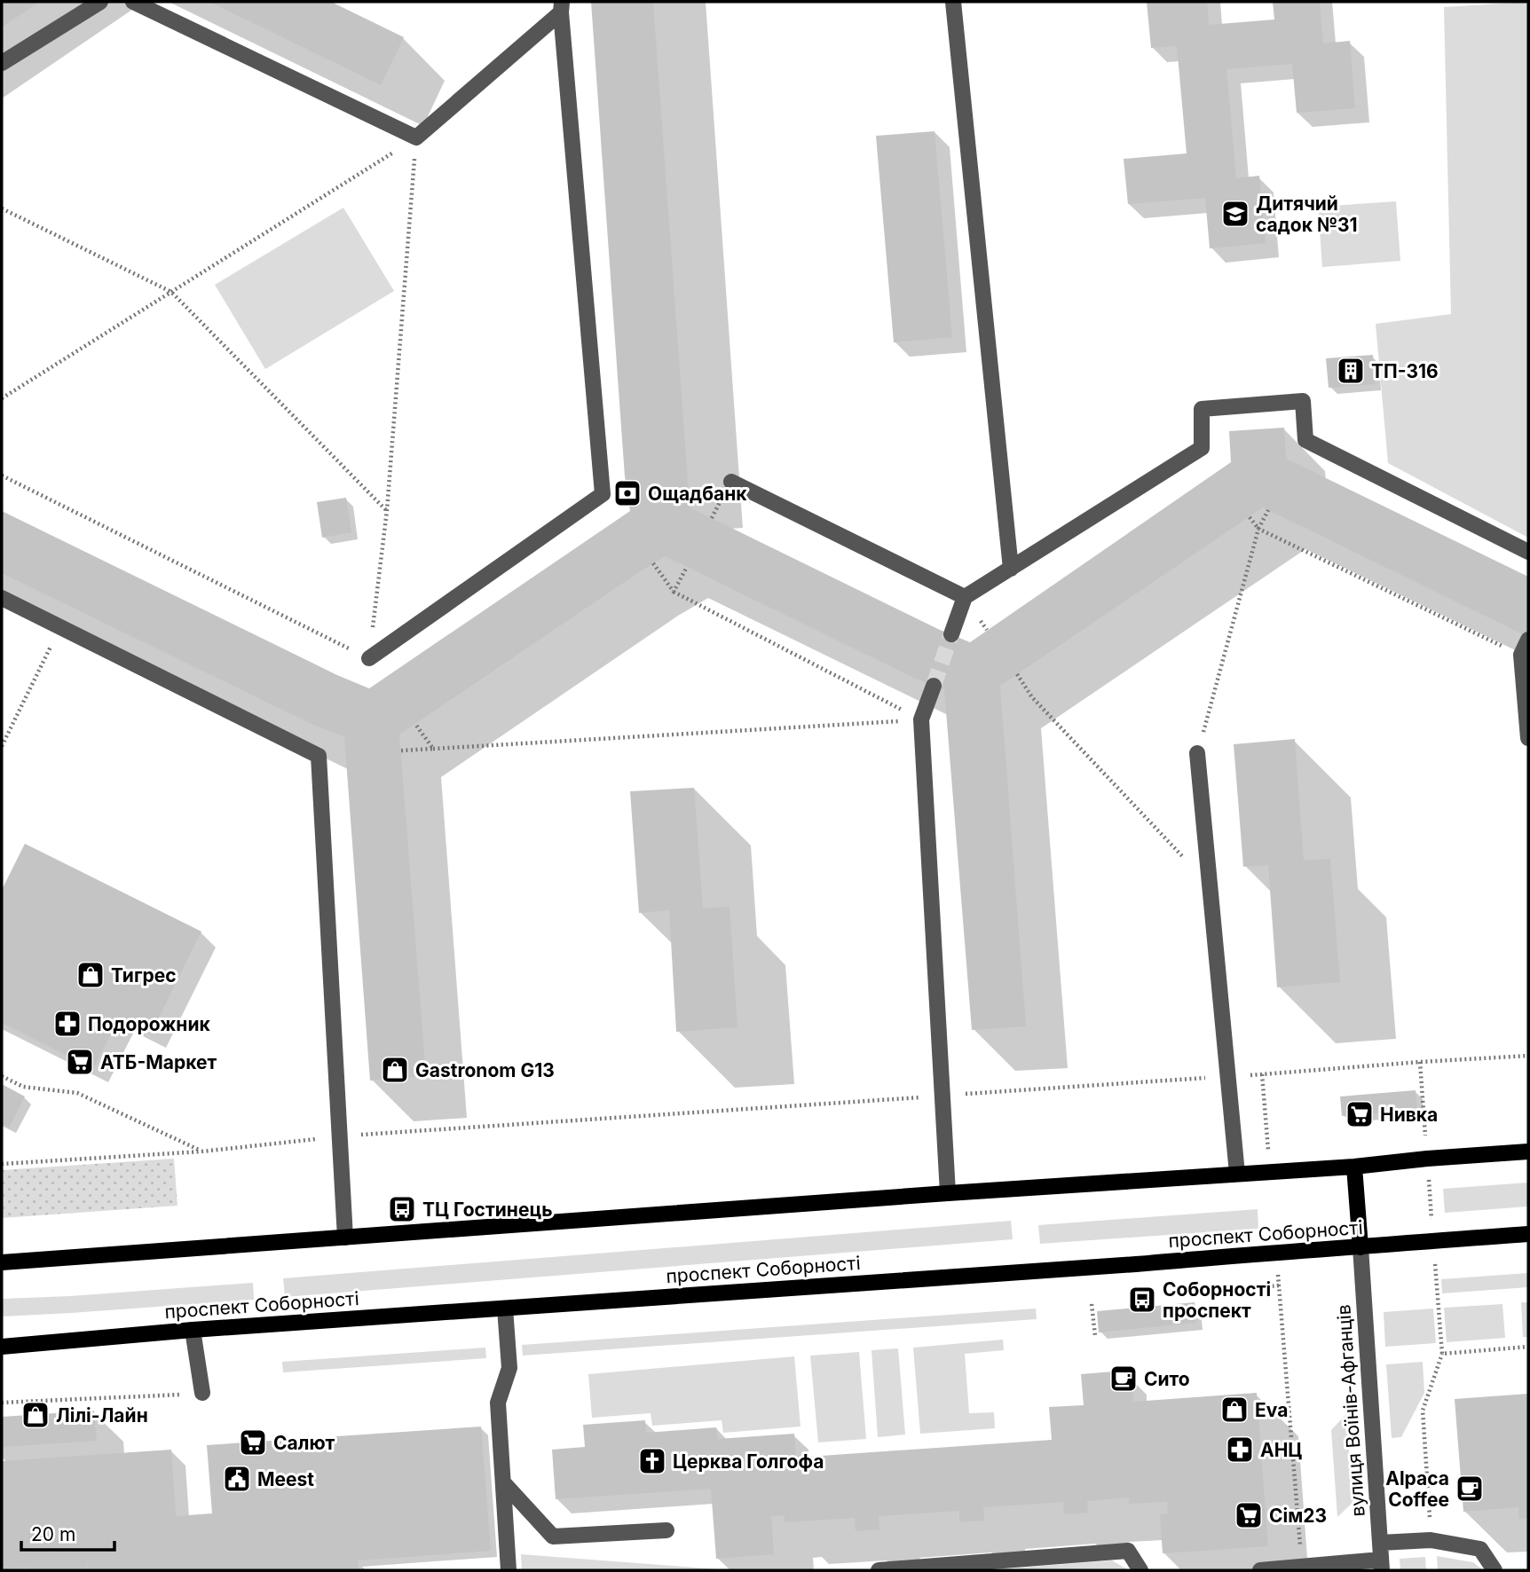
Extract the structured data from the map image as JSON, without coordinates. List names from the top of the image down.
{
  "streets": {
    "main road": ["проспект Соборності"],
    "street": ["вулиця Воїнів-Афганців"]
  },
  "crossings": [
    ["проспект Соборності", "вулиця Воїнів-Афганців"]
  ],
  "places": {
    "school or university": ["Дитячий садок №31"],
    "building": ["ТП-316"],
    "bank": ["Ощадбанк"],
    "shop": [
      "Тигрес",
      "Gastronom G13",
      "Eva",
      "Лілі-Лайн"
    ],
    "pharmacy": ["Подорожник", "АНЦ"],
    "supermarket": [
      "АТБ-Маркет",
      "Нивка",
      "Салют",
      "Сім23"
    ],
    "bus stop": ["ТЦ Гостинець", "Соборності проспект"],
    "cafe": ["Сито", "Alpaca Coffee"],
    "church": ["Церква Голгофа"],
    "public building": ["Meest"]
  },
  "scale_bar": "20 m"
}
